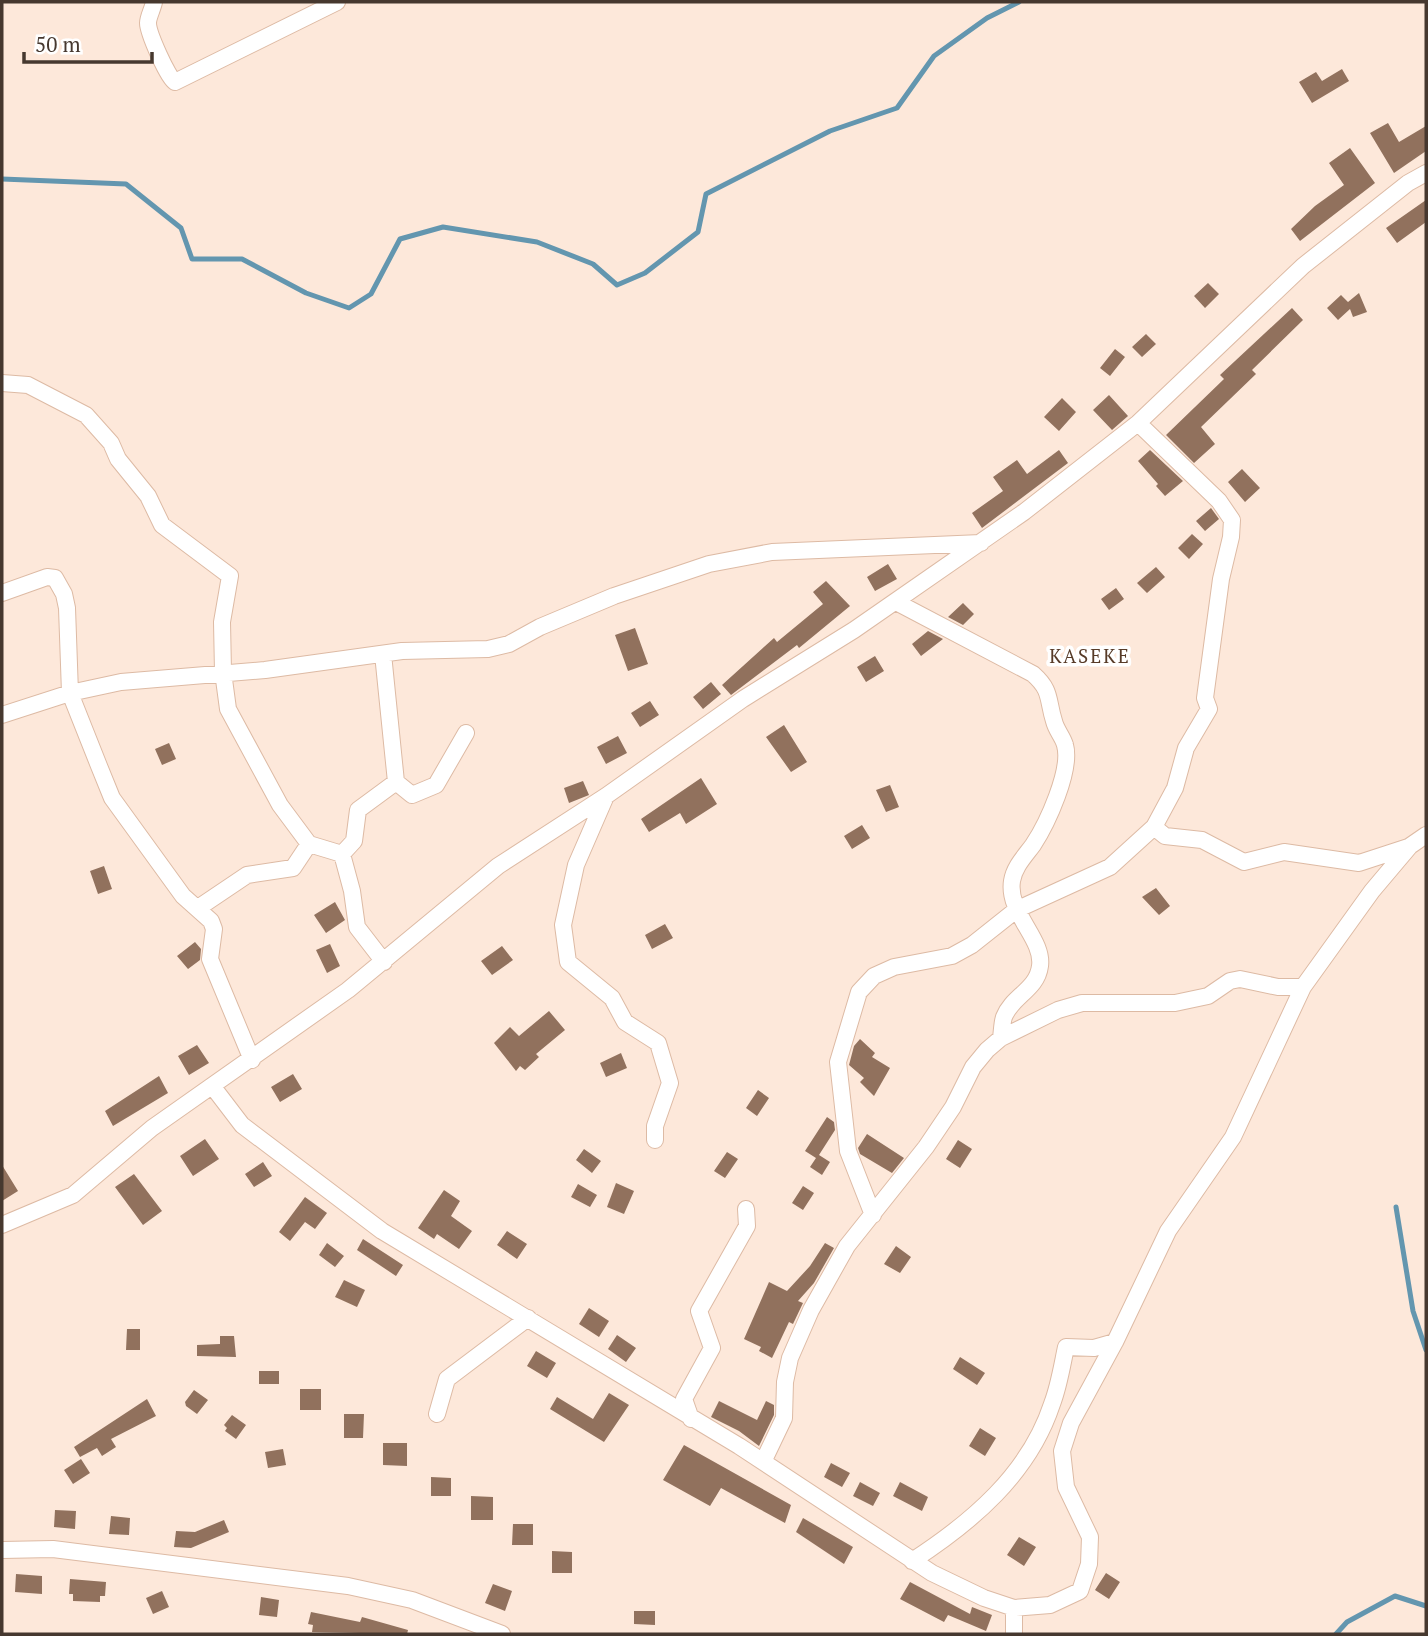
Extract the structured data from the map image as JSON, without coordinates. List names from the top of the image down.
{
  "districts": ["KASEKE"],
  "scale_bar": "50 m"
}
